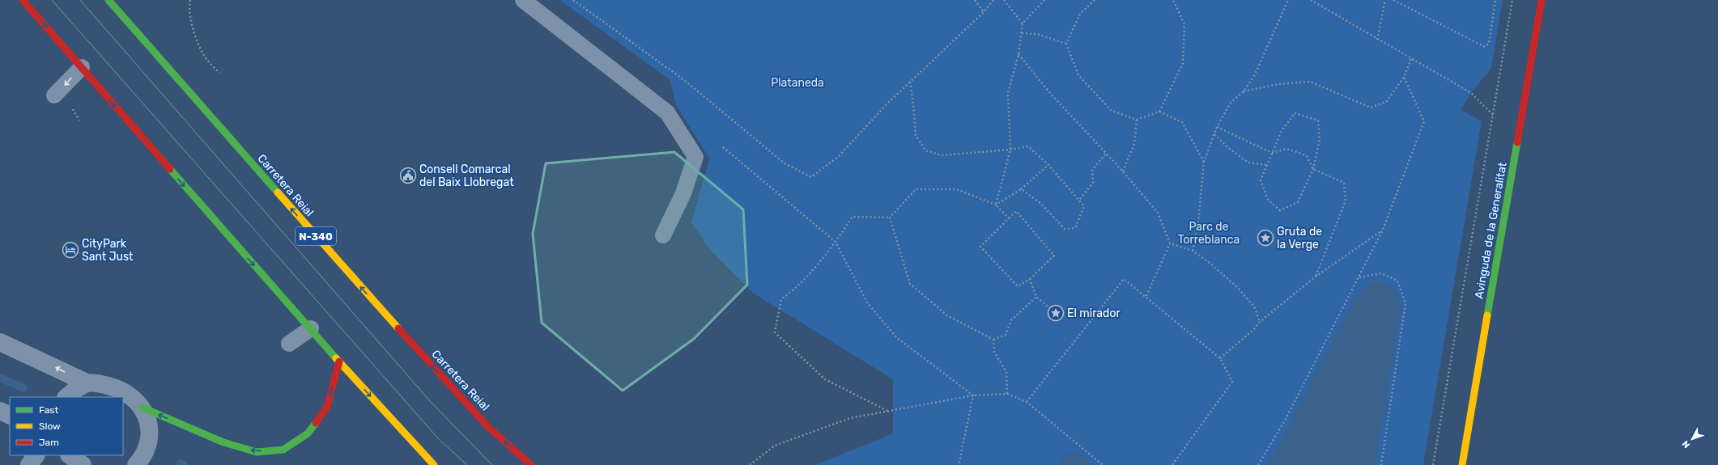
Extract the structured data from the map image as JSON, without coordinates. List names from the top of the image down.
{
  "streets": {
    "main road": ["Carretera Reial", "Avinguda de la Generalitat", "N-340"]
  },
  "parks": ["Plataneda", "Parc de Torreblanca"],
  "places": {
    "public building": ["Consell Comarcal del Baix Llobregat"],
    "place": ["Gruta de la Verge", "El mirador"],
    "hotel": ["CityPark Sant Just"]
  },
  "legend": ["Fast", "Slow", "Jam"],
  "north": "bottom left"
}
